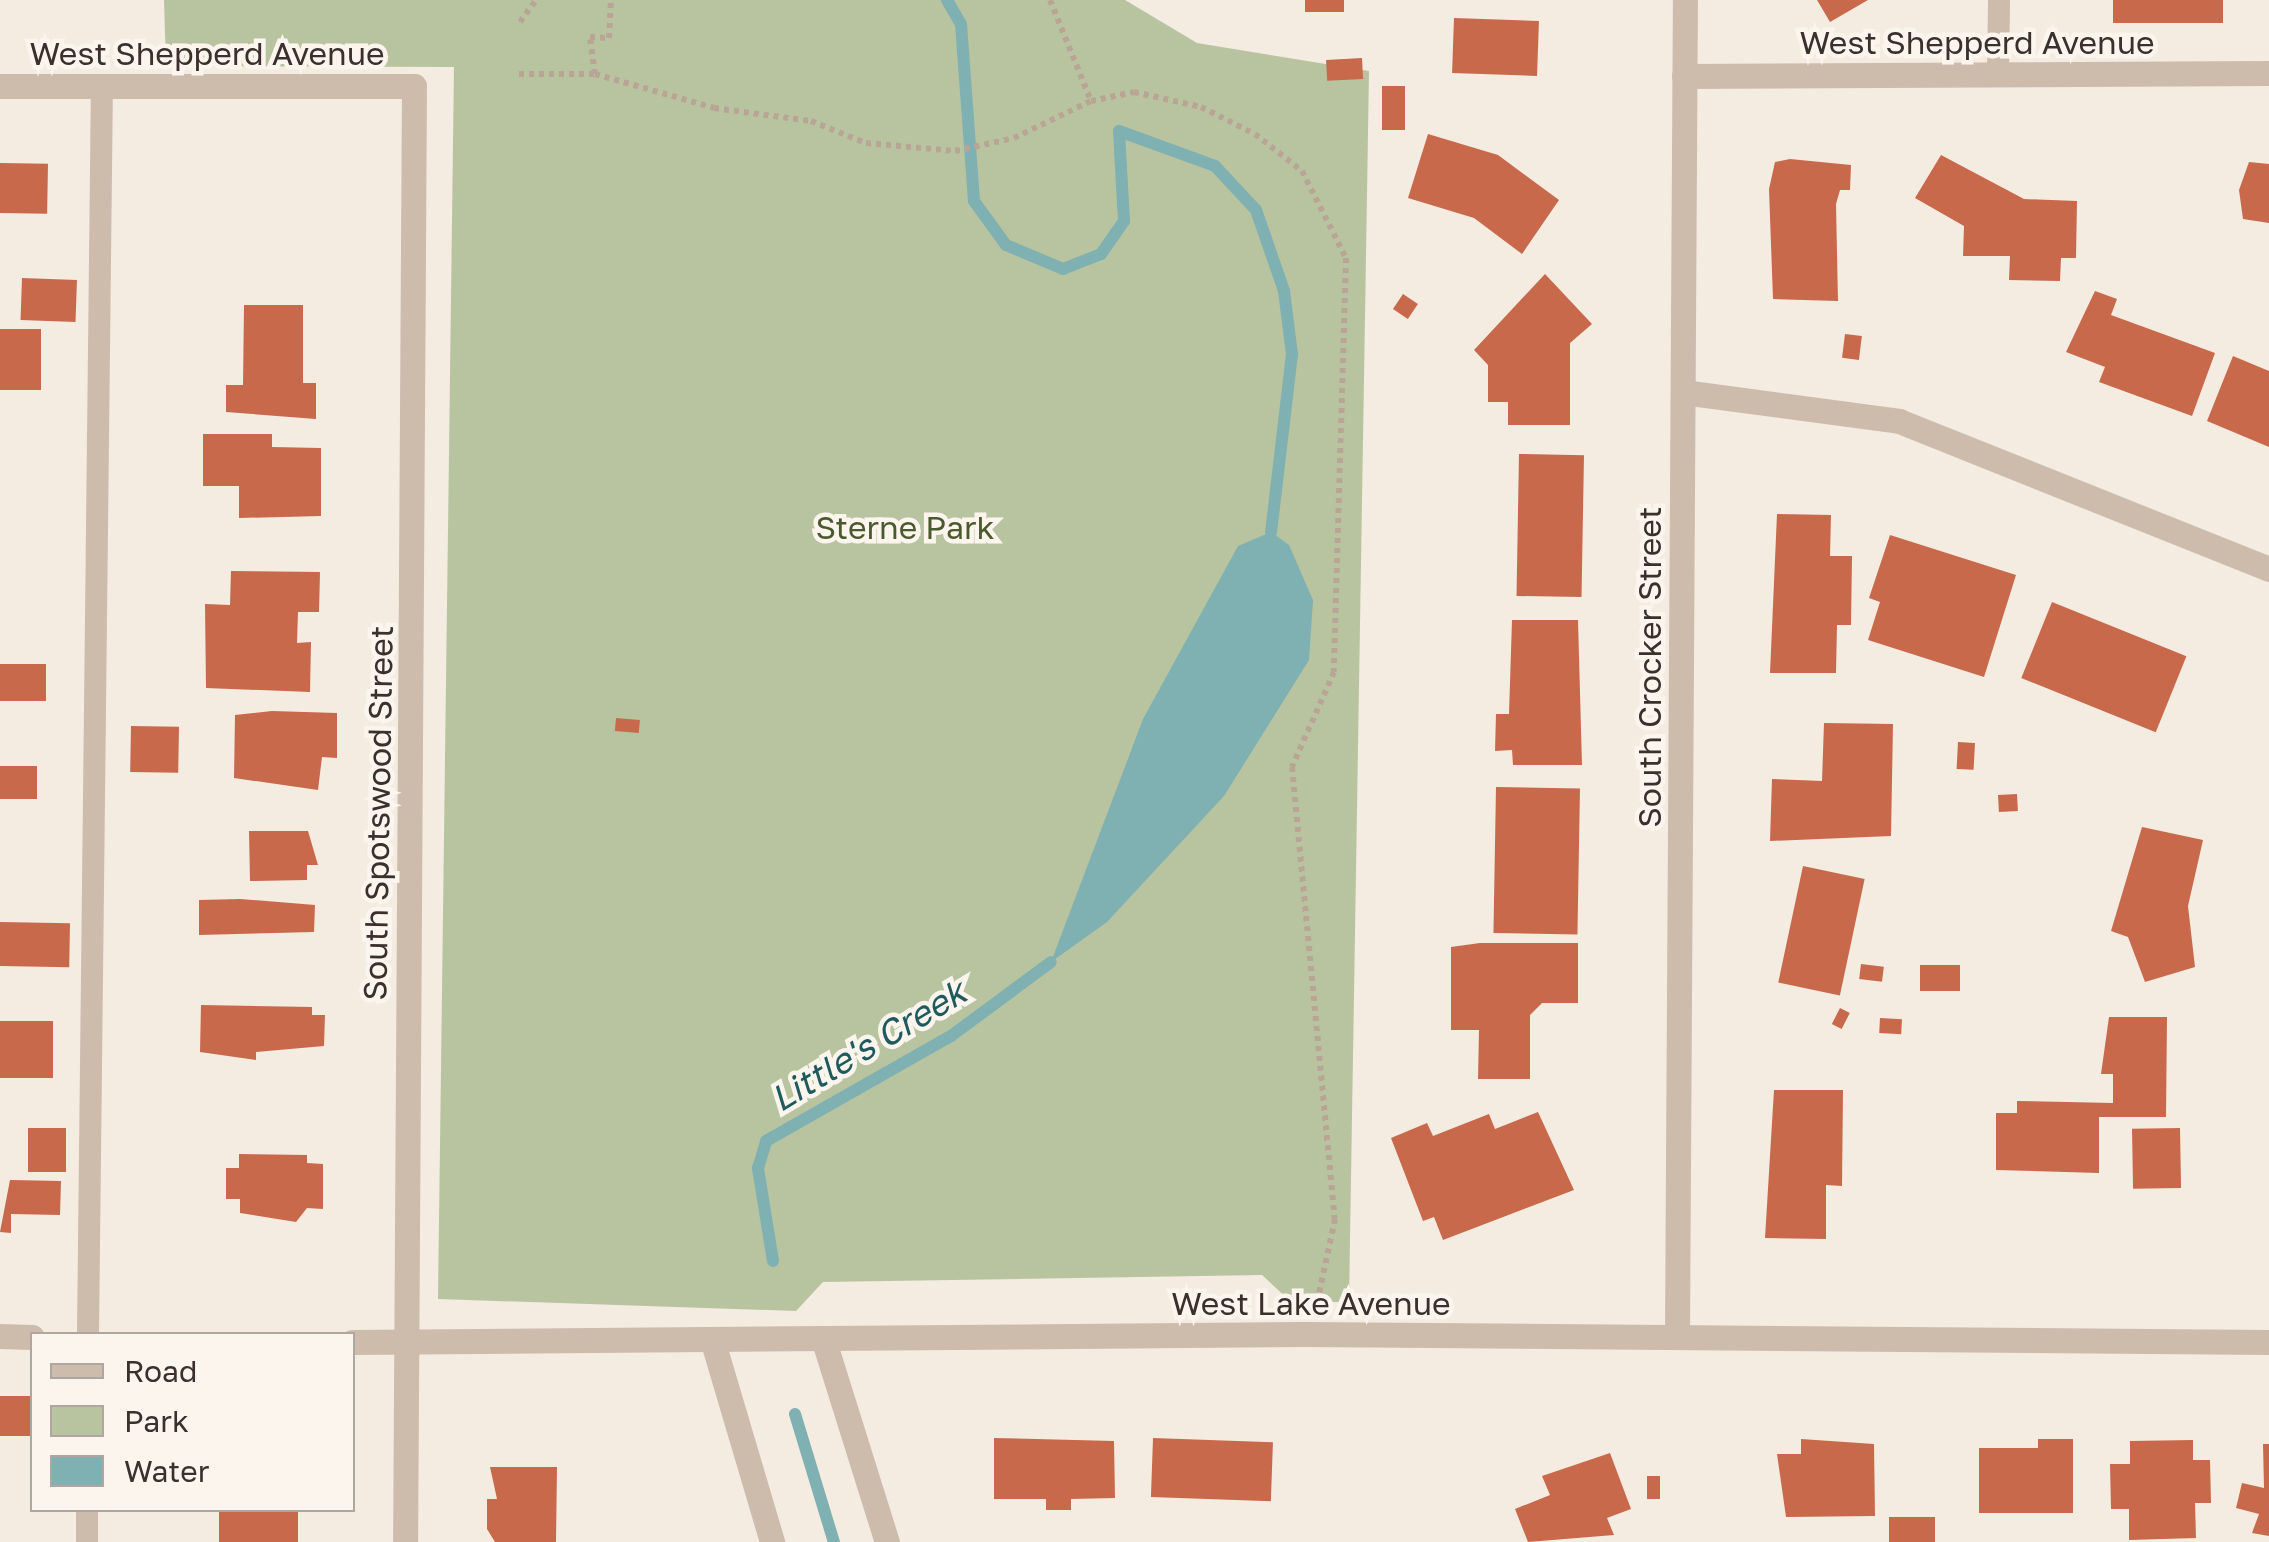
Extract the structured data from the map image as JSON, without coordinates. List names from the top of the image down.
{
  "streets": {
    "street": [
      "West Shepperd Avenue",
      "South Crocker Street",
      "South Spotswood Street",
      "West Lake Avenue"
    ]
  },
  "crossings": [
    ["West Shepperd Avenue", "South Crocker Street"],
    ["West Shepperd Avenue", "South Spotswood Street"],
    ["South Crocker Street", "West Lake Avenue"],
    ["South Spotswood Street", "West Lake Avenue"]
  ],
  "water": ["Little's Creek"],
  "parks": ["Sterne Park"],
  "legend": ["Road", "Park", "Water"]
}
